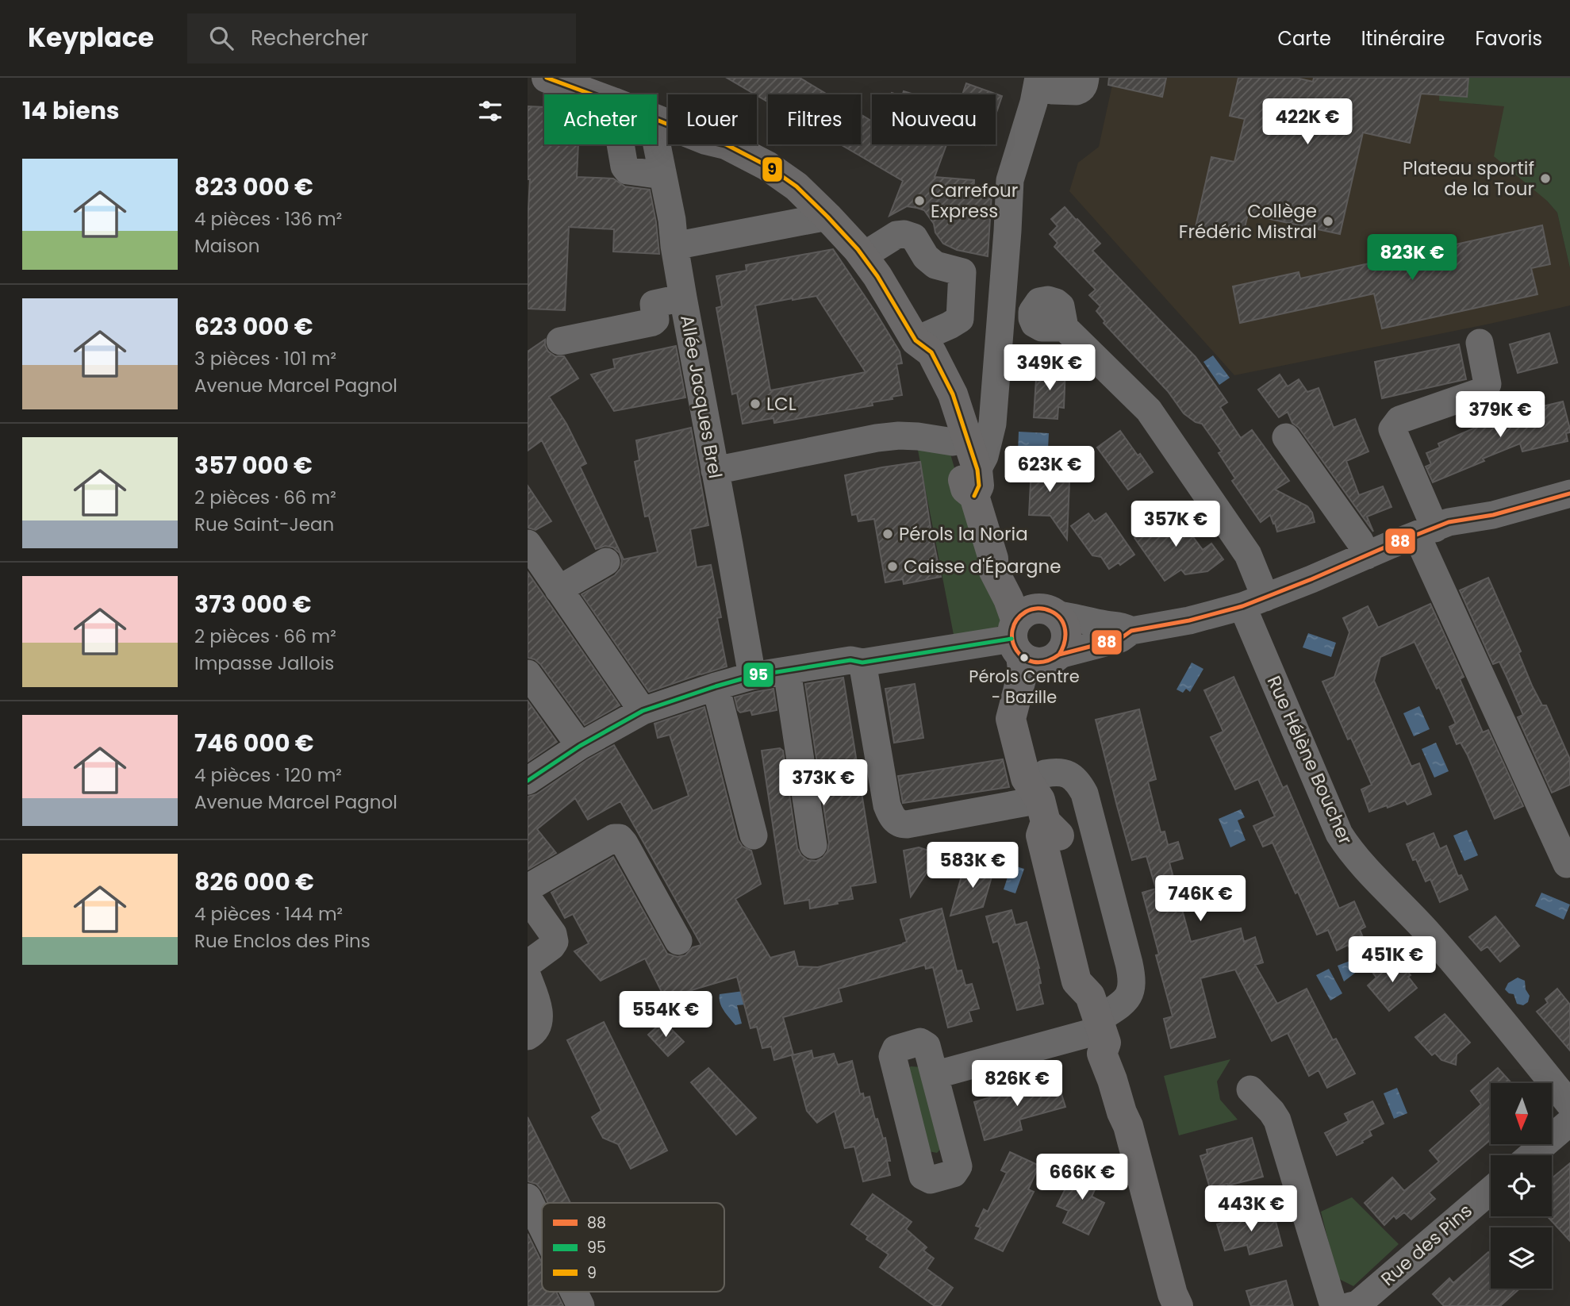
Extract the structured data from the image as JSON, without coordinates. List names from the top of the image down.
{
  "streets": {
    "street": ["Allée Jacques Brel", "Rue Hélène Boucher", "Rue des Pins"]
  },
  "places": [
    "Plateau sportif de la Tour",
    "Carrefour Express",
    "Collège Frédéric Mistral",
    "LCL",
    "Pérols la Noria",
    "Caisse d'Épargne",
    "Pérols Centre - Bazille"
  ],
  "lines": ["transit line 9", "transit line 88", "transit line 95"],
  "legend": ["88", "95", "9"],
  "north": "bottom",
  "page": {
    "header": "Keyplace",
    "search": "Rechercher",
    "nav": ["Carte", "Itinéraire", "Favoris"],
    "heading": "14 biens",
    "chip": [
      "Acheter",
      "Louer",
      "Filtres",
      "Nouveau"
    ],
    "price": [
      "422K €",
      "823K €",
      "349K €",
      "379K €",
      "623K €",
      "357K €",
      "373K €",
      "583K €",
      "746K €",
      "451K €",
      "554K €",
      "826K €",
      "666K €",
      "443K €"
    ],
    "list": [
      {
        "name": "823 000 €",
        "note": "4 pièces · 136 m² · Maison"
      },
      {
        "name": "623 000 €",
        "note": "3 pièces · 101 m² · Avenue Marcel Pagnol"
      },
      {
        "name": "357 000 €",
        "note": "2 pièces · 66 m² · Rue Saint-Jean"
      },
      {
        "name": "373 000 €",
        "note": "2 pièces · 66 m² · Impasse Jallois"
      },
      {
        "name": "746 000 €",
        "note": "4 pièces · 120 m² · Avenue Marcel Pagnol"
      },
      {
        "name": "826 000 €",
        "note": "4 pièces · 144 m² · Rue Enclos des Pins"
      }
    ]
  }
}
